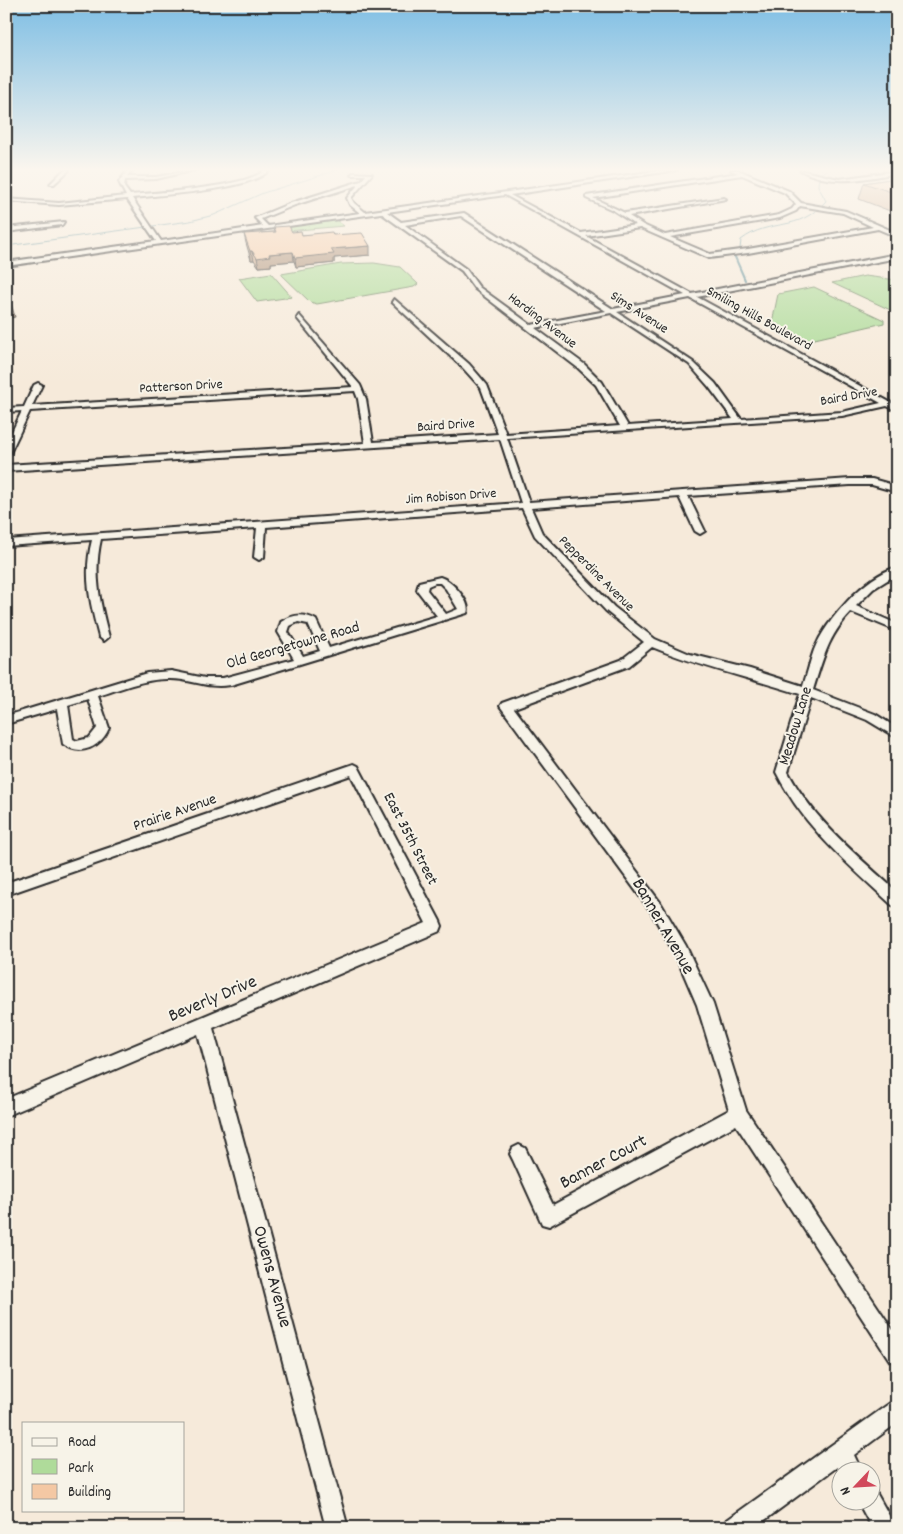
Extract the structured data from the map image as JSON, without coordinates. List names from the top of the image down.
{
  "streets": {
    "street": [
      "Sims Avenue",
      "Smiling Hills Boulevard",
      "Harding Avenue",
      "Patterson Drive",
      "Baird Drive",
      "Jim Robison Drive",
      "Pepperdine Avenue",
      "Old Georgetowne Road",
      "Meadow Lane",
      "Prairie Avenue",
      "East 35th Street",
      "Banner Avenue",
      "Beverly Drive",
      "Banner Court",
      "Owens Avenue"
    ]
  },
  "crossings": [
    ["Sims Avenue", "Baird Drive"],
    ["Smiling Hills Boulevard", "Baird Drive"],
    ["Harding Avenue", "Baird Drive"],
    ["Baird Drive", "Pepperdine Avenue"],
    ["Jim Robison Drive", "Pepperdine Avenue"],
    ["Pepperdine Avenue", "Meadow Lane"],
    ["Pepperdine Avenue", "Banner Avenue"],
    ["Prairie Avenue", "East 35th Street"],
    ["East 35th Street", "Beverly Drive"],
    ["Banner Avenue", "Banner Court"],
    ["Beverly Drive", "Owens Avenue"]
  ],
  "legend": ["Road", "Park", "Building"],
  "north": "bottom left"
}
